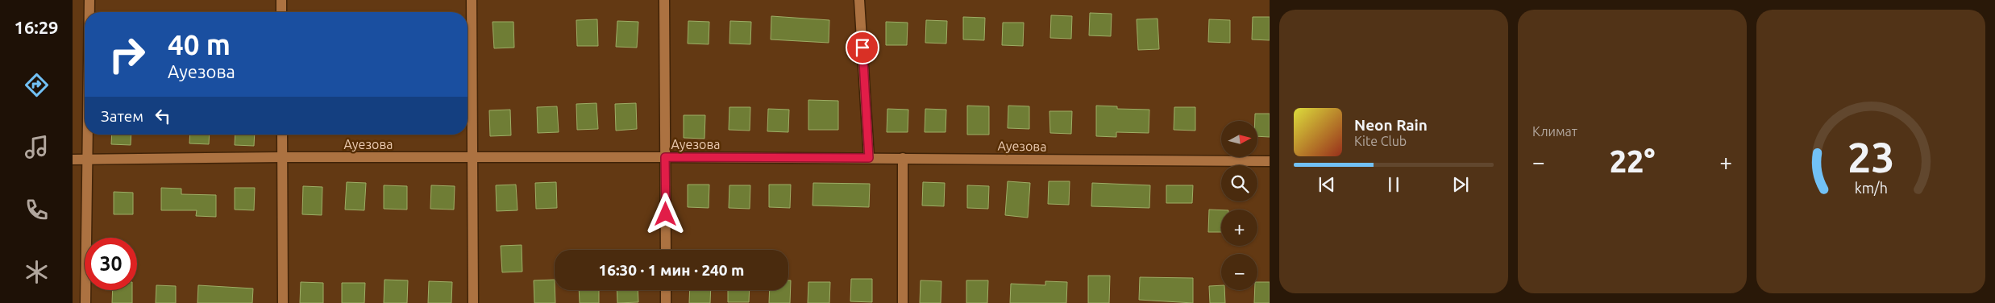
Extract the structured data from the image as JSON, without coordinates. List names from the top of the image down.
{
  "streets": {
    "street": ["Ауезова"]
  },
  "north": "right",
  "page": {
    "tabs": "16:29",
    "tile": "Климат",
    "turn": ["40 m", "Ауезова"],
    "then": "Затем",
    "song": ["Neon Rain", "Kite Club"],
    "map_buttons": ["+", "−"],
    "heat": ["−", "22°", "+"],
    "limit": "30",
    "trip": "16:30 · 1 мин · 240 m",
    "gauge": ["23", "km/h"]
  }
}
